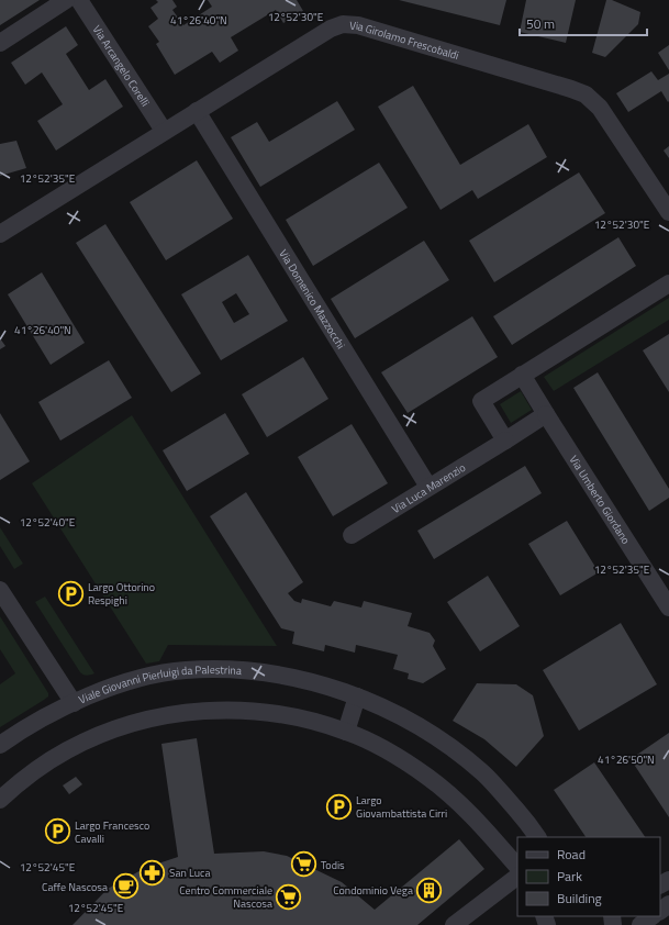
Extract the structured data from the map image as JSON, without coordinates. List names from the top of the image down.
{
  "streets": {
    "street": [
      "Via Girolamo Frescobaldi",
      "Via Arcangelo Corelli",
      "Via Domenico Mazzocchi",
      "Via Luca Marenzio",
      "Via Umberto Giordano",
      "Viale Giovanni Pierluigi da Palestrina"
    ]
  },
  "crossings": [
    ["Via Girolamo Frescobaldi", "Via Arcangelo Corelli"],
    ["Via Girolamo Frescobaldi", "Via Domenico Mazzocchi"],
    ["Via Domenico Mazzocchi", "Via Luca Marenzio"],
    ["Via Luca Marenzio", "Via Umberto Giordano"]
  ],
  "places": {
    "parking": ["Largo Ottorino Respighi", "Largo Giovambattista Cirri", "Largo Francesco Cavalli"],
    "supermarket": ["Todis", "Centro Commerciale Nascosa"],
    "pharmacy": ["San Luca"],
    "cafe": ["Caffe Nascosa"],
    "building": ["Condominio Vega"]
  },
  "legend": ["Road", "Park", "Building"],
  "scale_bar": "50 m",
  "coordinates": [
    "12°52'30\"E",
    "41°26'40\"N",
    "12°52'35\"E",
    "12°52'40\"E",
    "41°26'50\"N",
    "12°52'45\"E"
  ]
}
